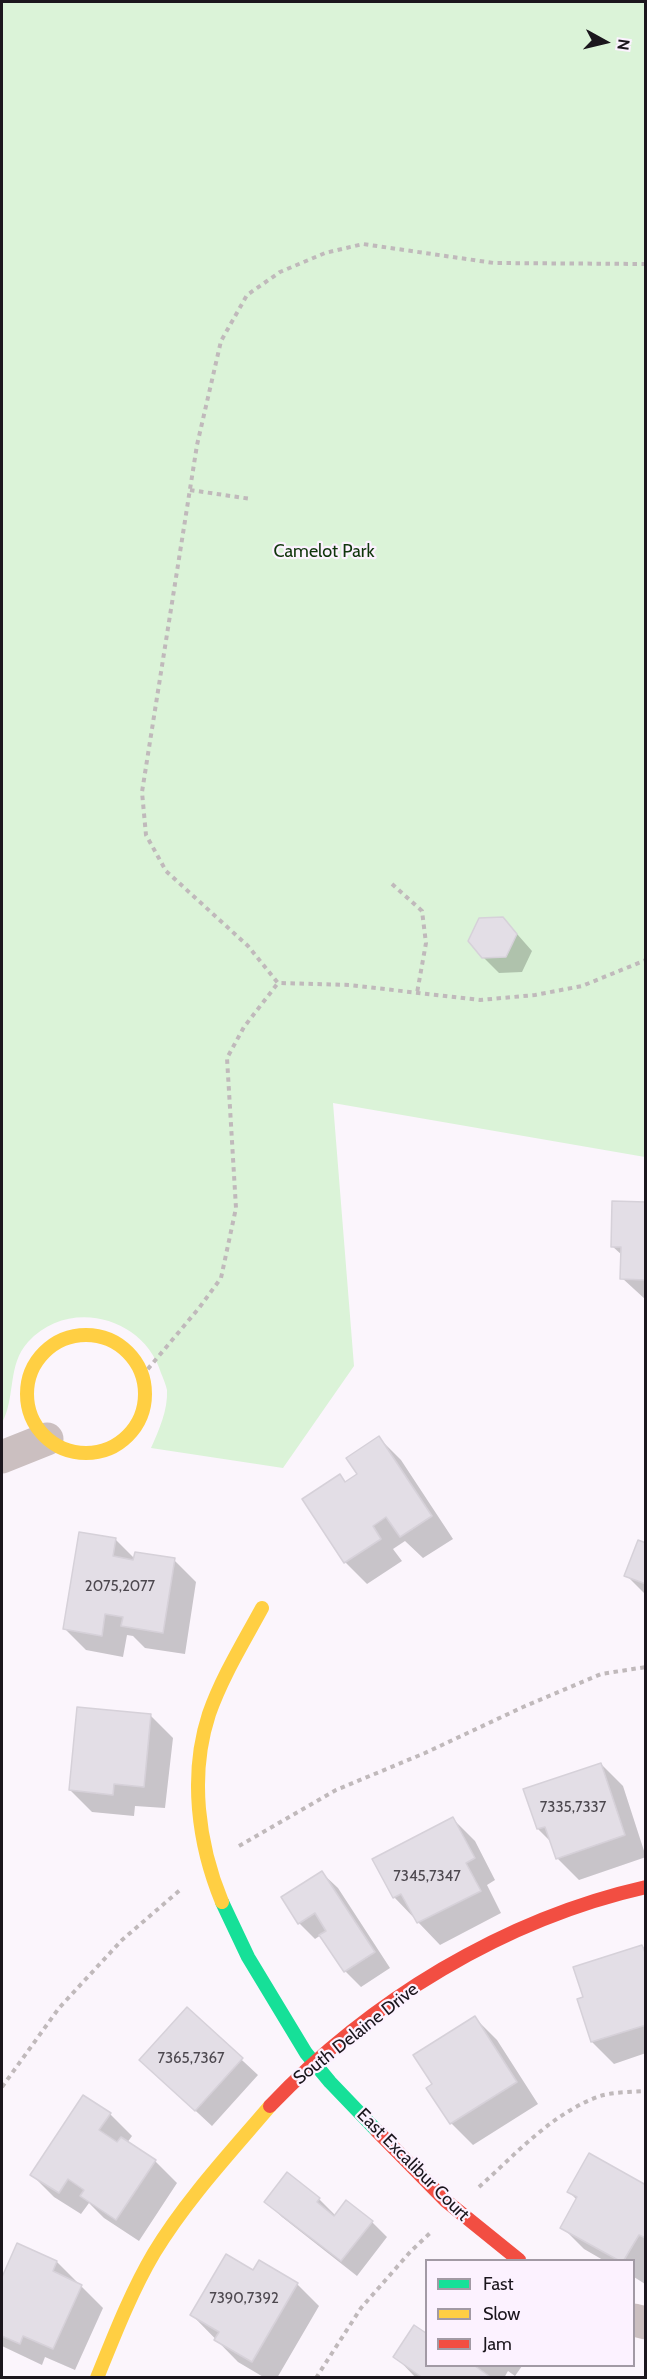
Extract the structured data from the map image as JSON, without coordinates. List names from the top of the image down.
{
  "streets": {
    "street": ["South Delaine Drive", "East Excalibur Court"]
  },
  "crossings": [
    ["South Delaine Drive", "East Excalibur Court"]
  ],
  "parks": ["Camelot Park"],
  "house_numbers": [
    "2075,2077",
    "7335,7337",
    "7345,7347",
    "7365,7367",
    "7390,7392"
  ],
  "legend": ["Fast", "Slow", "Jam"],
  "north": "right"
}
